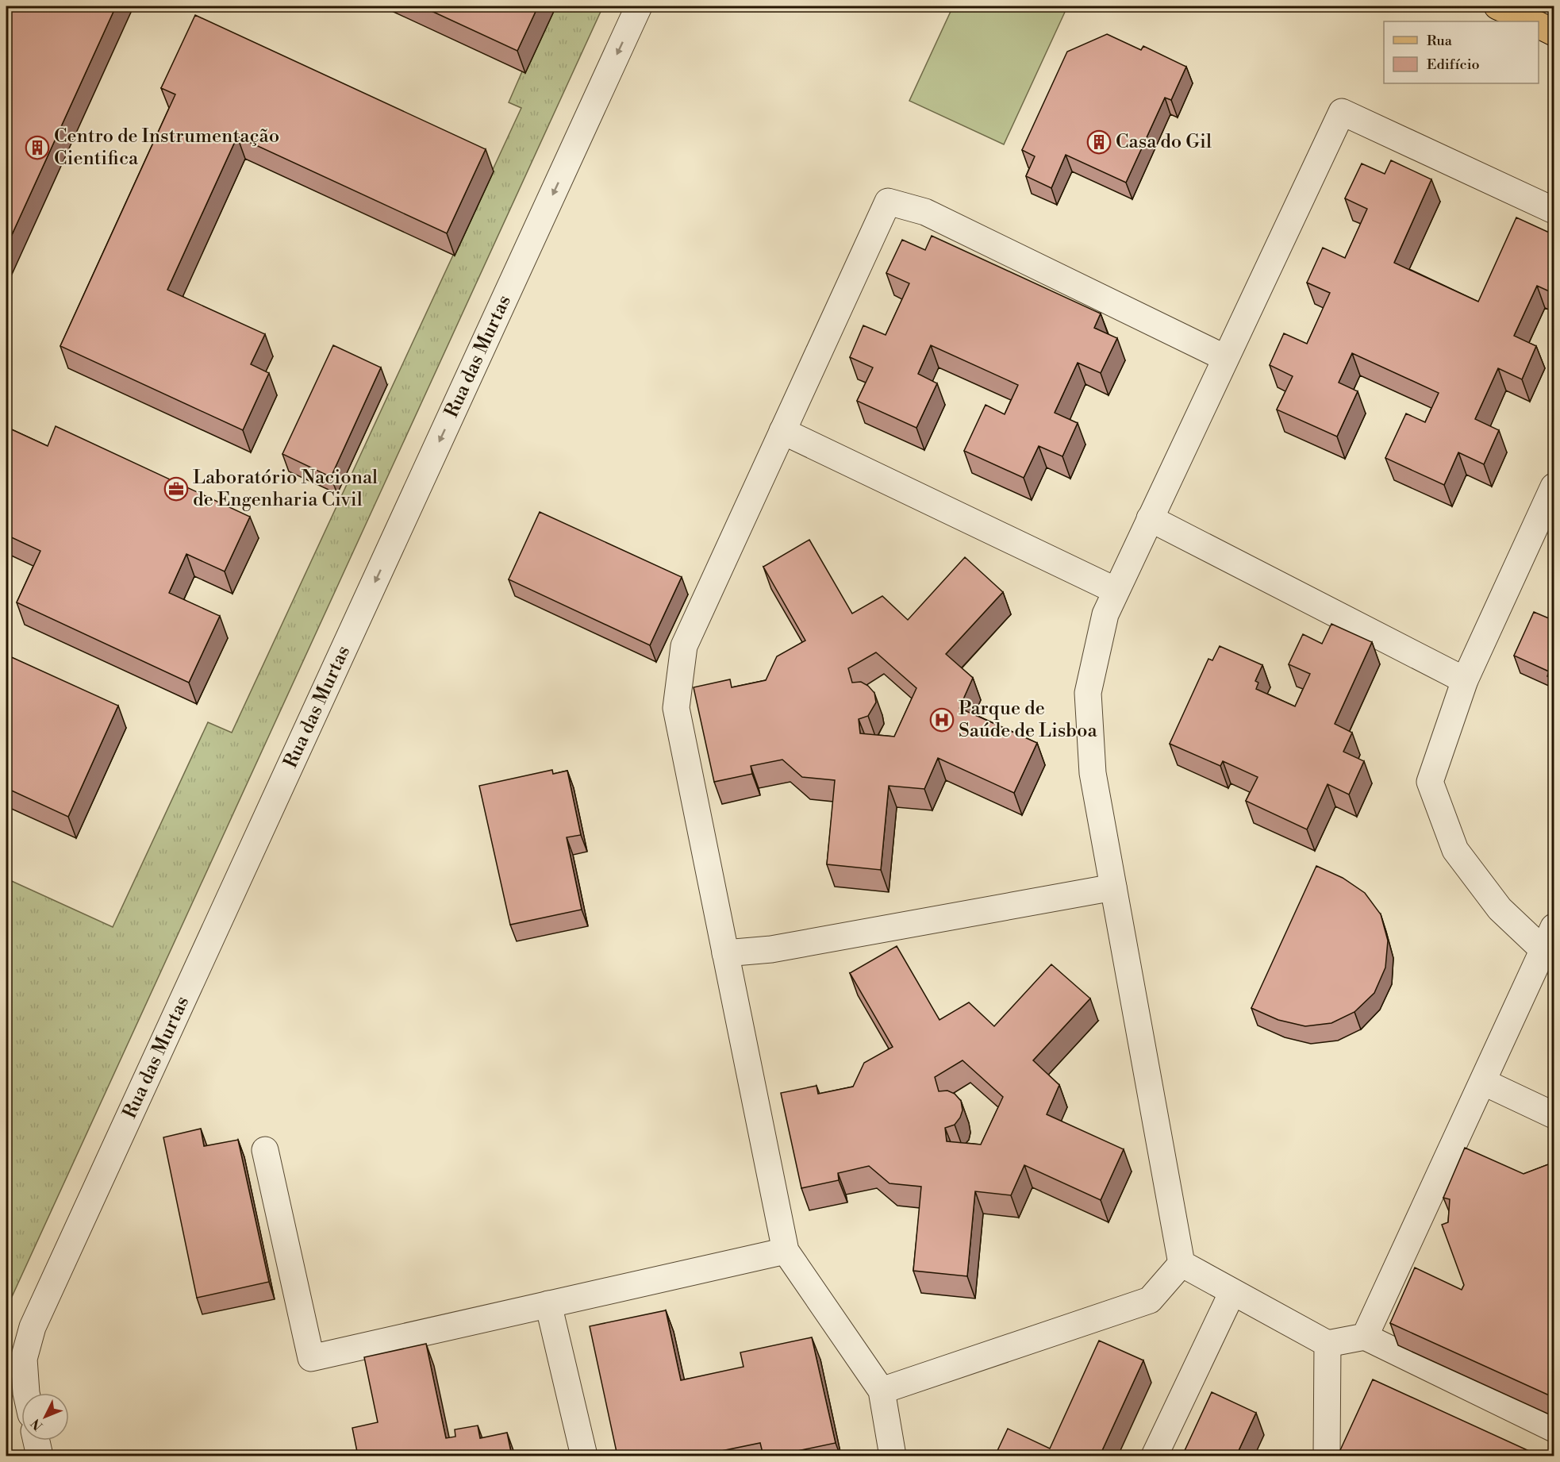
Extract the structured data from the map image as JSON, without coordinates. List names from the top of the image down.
{
  "streets": {
    "street": ["Rua das Murtas"]
  },
  "one_way": ["Rua das Murtas"],
  "places": {
    "building": ["Casa do Gil", "Centro de Instrumentação Cientifica"],
    "office": ["Laboratório Nacional de Engenharia Civil"],
    "hospital": ["Parque de Saúde de Lisboa"]
  },
  "legend": ["Rua", "Edifício"],
  "north": "bottom left"
}
